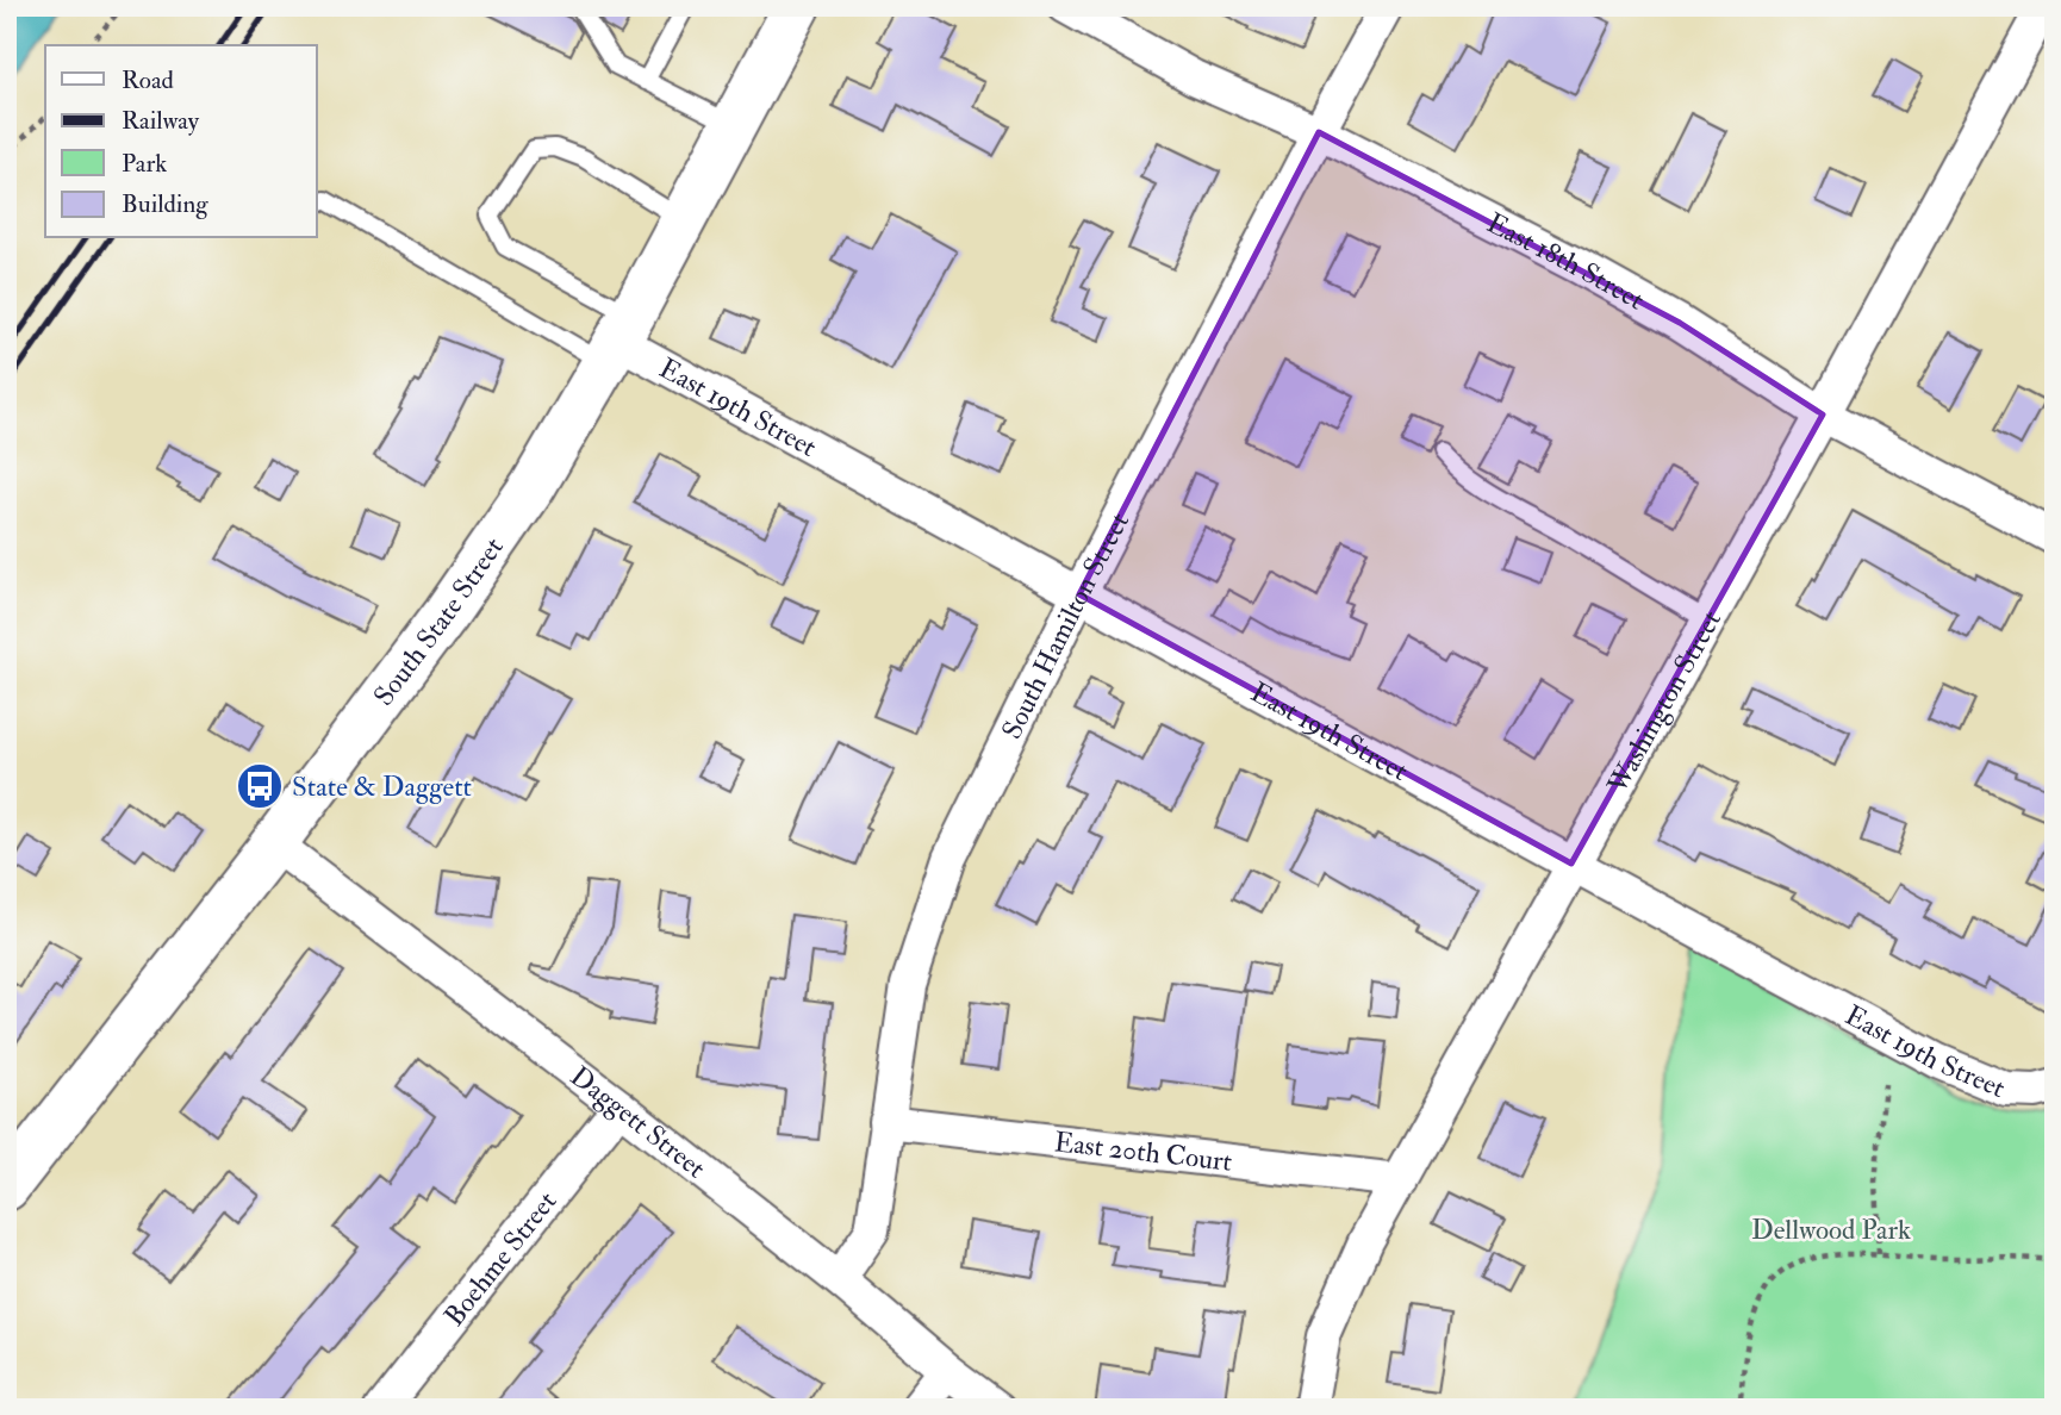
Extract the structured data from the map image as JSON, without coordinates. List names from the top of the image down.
{
  "streets": {
    "main road": ["South State Street"],
    "street": [
      "East 18th Street",
      "East 19th Street",
      "South Hamilton Street",
      "Washington Street",
      "Daggett Street",
      "East 20th Court",
      "Boehme Street"
    ]
  },
  "crossings": [
    ["East 18th Street", "South Hamilton Street"],
    ["East 18th Street", "Washington Street"],
    ["East 19th Street", "South State Street"],
    ["East 19th Street", "South Hamilton Street"],
    ["East 19th Street", "Washington Street"],
    ["South State Street", "Daggett Street"],
    ["South Hamilton Street", "Daggett Street"],
    ["South Hamilton Street", "East 20th Court"],
    ["Washington Street", "East 20th Court"],
    ["Daggett Street", "Boehme Street"]
  ],
  "parks": ["Dellwood Park"],
  "places": {
    "bus stop": ["State & Daggett"]
  },
  "legend": [
    "Road",
    "Railway",
    "Park",
    "Building"
  ]
}
